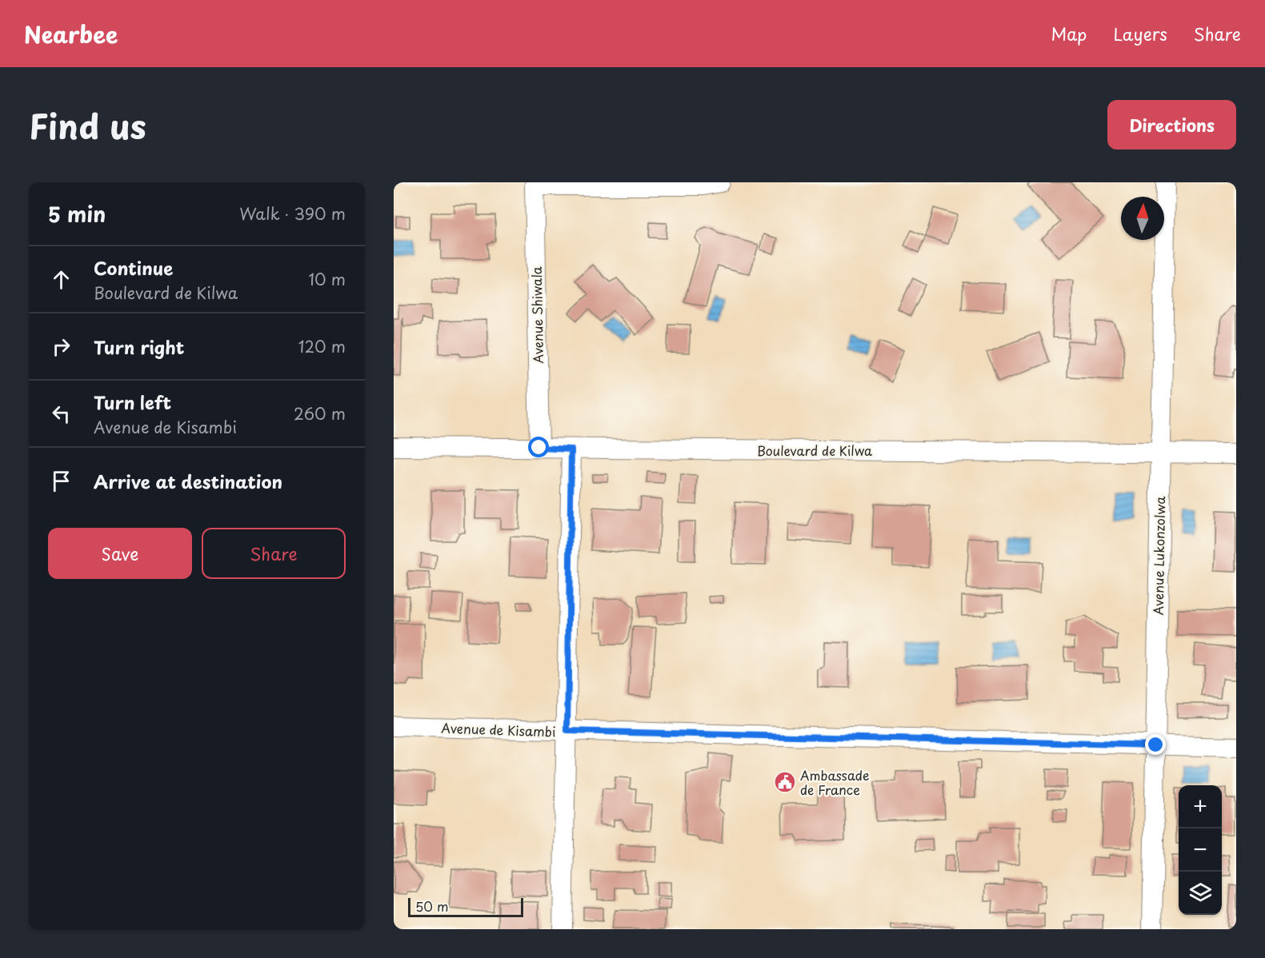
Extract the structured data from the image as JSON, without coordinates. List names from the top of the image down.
{
  "streets": {
    "street": [
      "Avenue Shiwala",
      "Boulevard de Kilwa",
      "Avenue Lukonzolwa",
      "Avenue de Kisambi"
    ]
  },
  "crossings": [
    ["Avenue Shiwala", "Boulevard de Kilwa"],
    ["Boulevard de Kilwa", "Avenue Lukonzolwa"],
    ["Avenue Lukonzolwa", "Avenue de Kisambi"]
  ],
  "places": {
    "public building": ["Ambassade de France"]
  },
  "scale_bar": "50 m",
  "north": "top",
  "page": {
    "header": "Nearbee",
    "nav": ["Map", "Layers", "Share"],
    "title": "Find us",
    "buttons": [
      "Directions",
      ["Save", "Share"]
    ],
    "heading": ["5 min", "Walk · 390 m"],
    "list": [
      ["Continue", "Boulevard de Kilwa", "10 m"],
      ["Turn right", "120 m"],
      ["Turn left", "Avenue de Kisambi", "260 m"],
      "Arrive at destination"
    ],
    "map_buttons": ["+", "−"],
    "scale": "50 m"
  }
}
